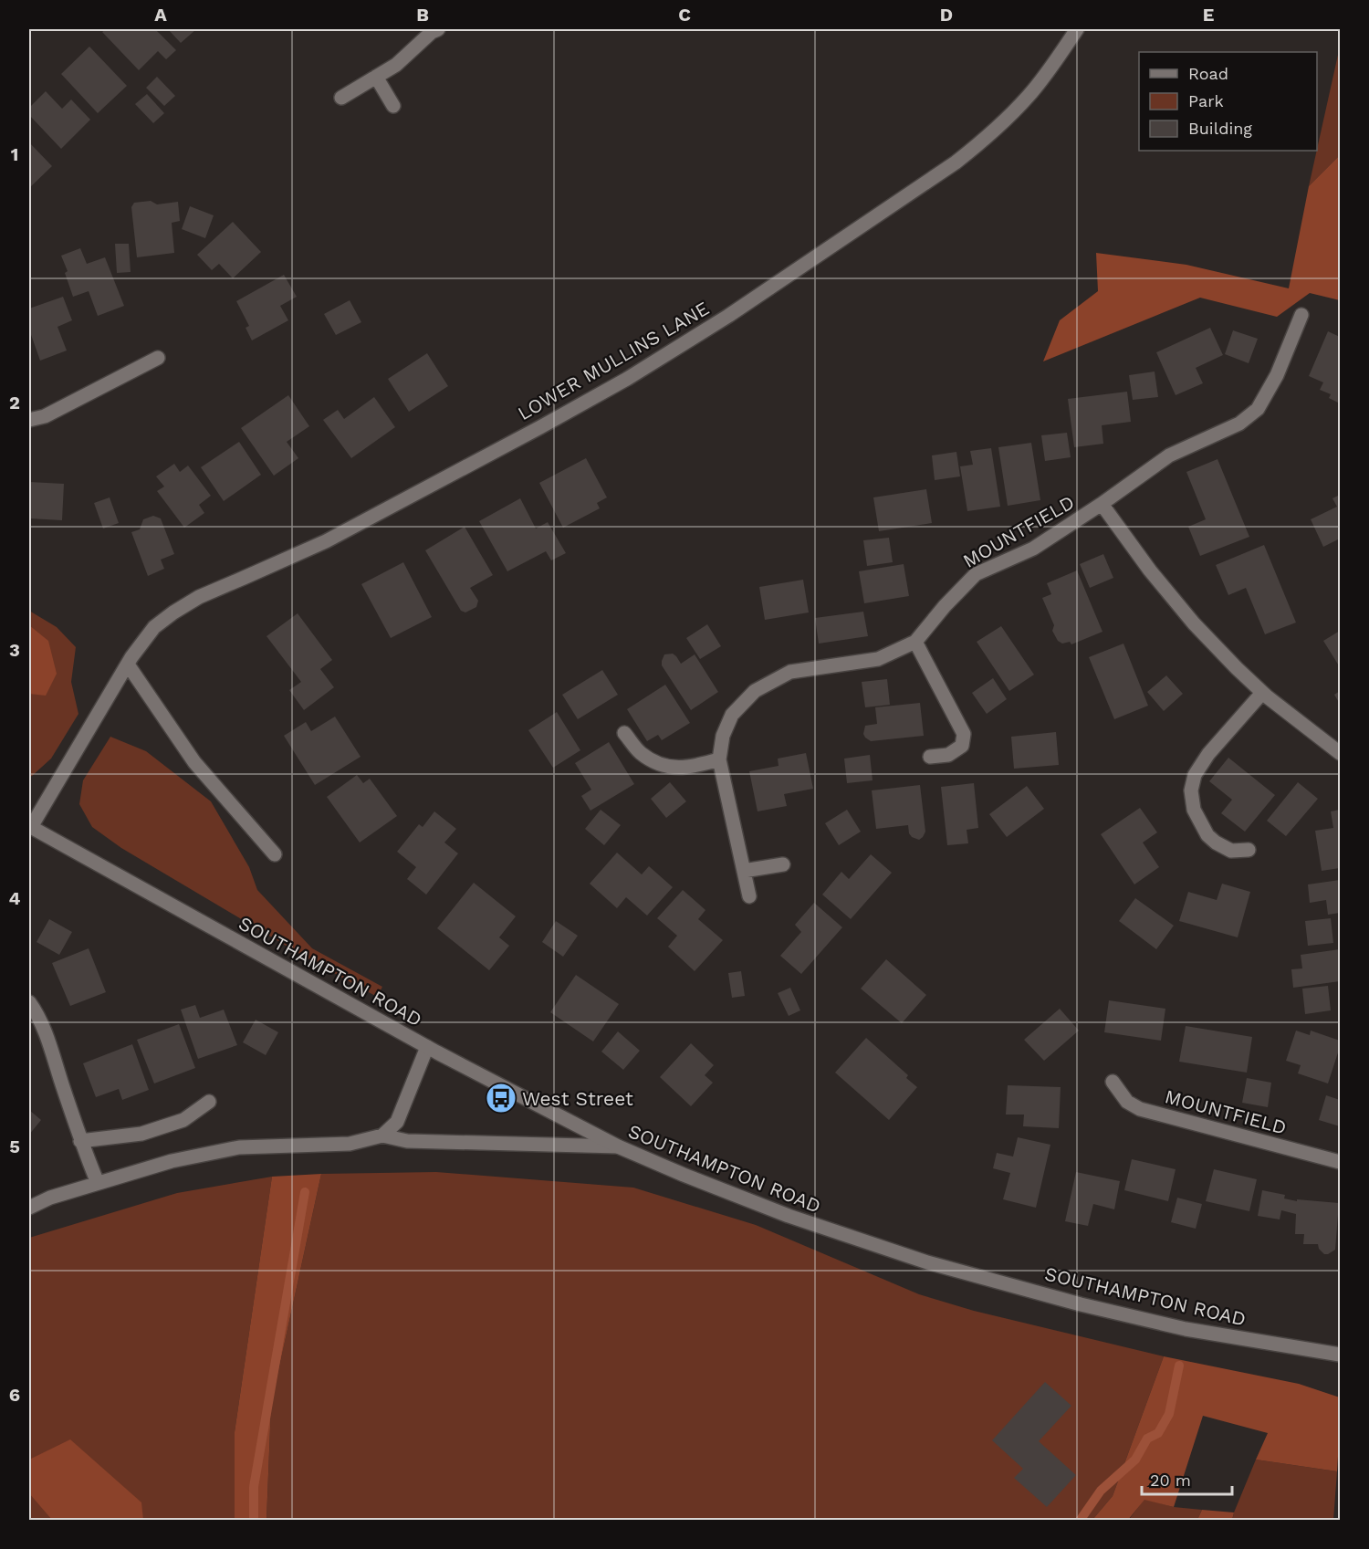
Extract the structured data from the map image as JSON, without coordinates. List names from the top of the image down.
{
  "streets": {
    "street": ["LOWER MULLINS LANE", "MOUNTFIELD", "SOUTHAMPTON ROAD"]
  },
  "crossings": [
    ["LOWER MULLINS LANE", "SOUTHAMPTON ROAD"]
  ],
  "places": {
    "bus stop": ["West Street"]
  },
  "legend": ["Road", "Park", "Building"],
  "scale_bar": "20 m",
  "grid": {
    "columns": [
      "A",
      "B",
      "C",
      "D",
      "E"
    ],
    "rows": [
      "1",
      "2",
      "3",
      "4",
      "5",
      "6"
    ]
  }
}
